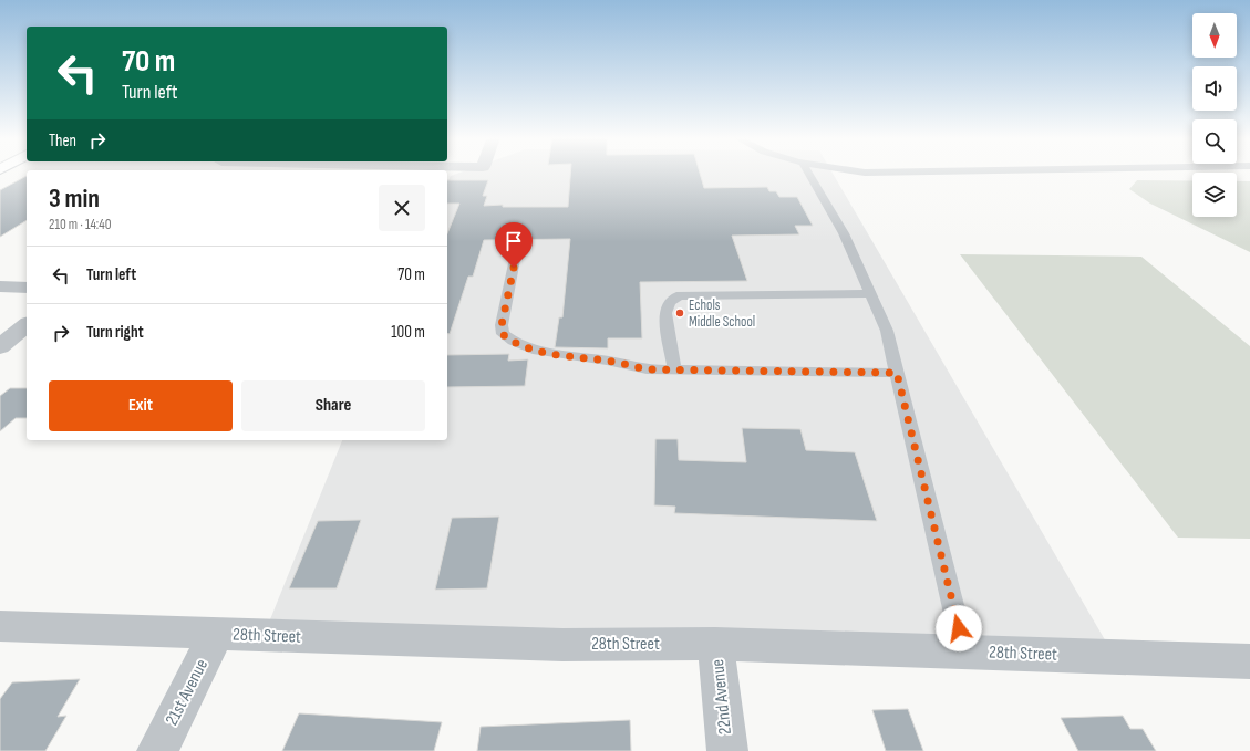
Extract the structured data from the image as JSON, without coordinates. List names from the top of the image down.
{
  "streets": {
    "street": ["28th Street", "21st Avenue", "22nd Avenue"]
  },
  "crossings": [
    ["28th Street", "21st Avenue"],
    ["28th Street", "22nd Avenue"]
  ],
  "places": ["Echols Middle School"],
  "north": "bottom",
  "page": {
    "turn": ["70 m", "Turn left"],
    "then": "Then",
    "heading": ["3 min", "210 m · 14:40"],
    "list": [
      {
        "name": "Turn left",
        "value": "70 m"
      },
      {
        "name": "Turn right",
        "value": "100 m"
      }
    ],
    "buttons": ["Exit", "Share"]
  }
}
